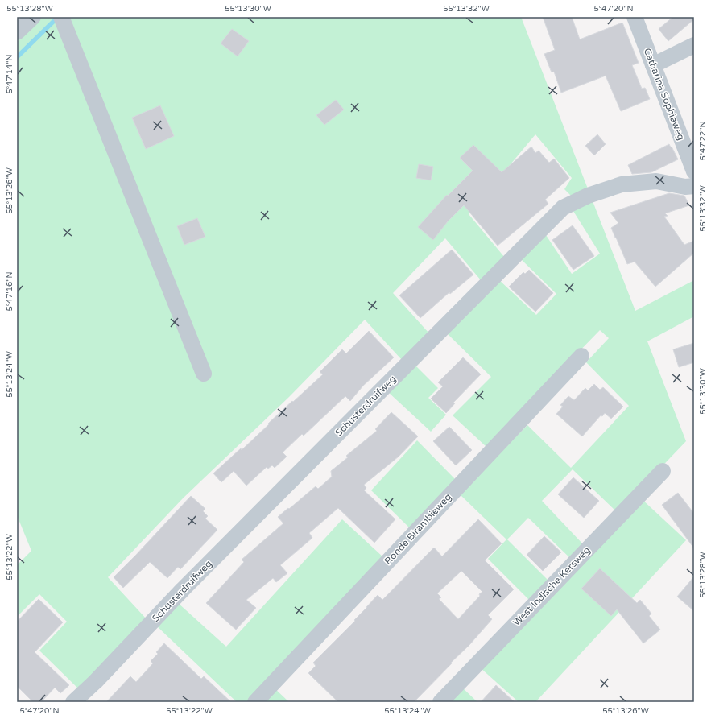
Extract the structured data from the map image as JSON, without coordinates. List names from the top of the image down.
{
  "streets": {
    "street": [
      "Catharina Sophiaweg",
      "Schusterdruifweg",
      "Ronde Birambieweg",
      "West Indische Kersweg"
    ]
  },
  "coordinates": [
    "55°13'28\"W",
    "55°13'30\"W",
    "55°13'32\"W",
    "5°47'20\"N",
    "5°47'14\"N",
    "5°47'22\"N",
    "55°13'26\"W",
    "5°47'16\"N",
    "55°13'24\"W",
    "55°13'22\"W"
  ]
}
